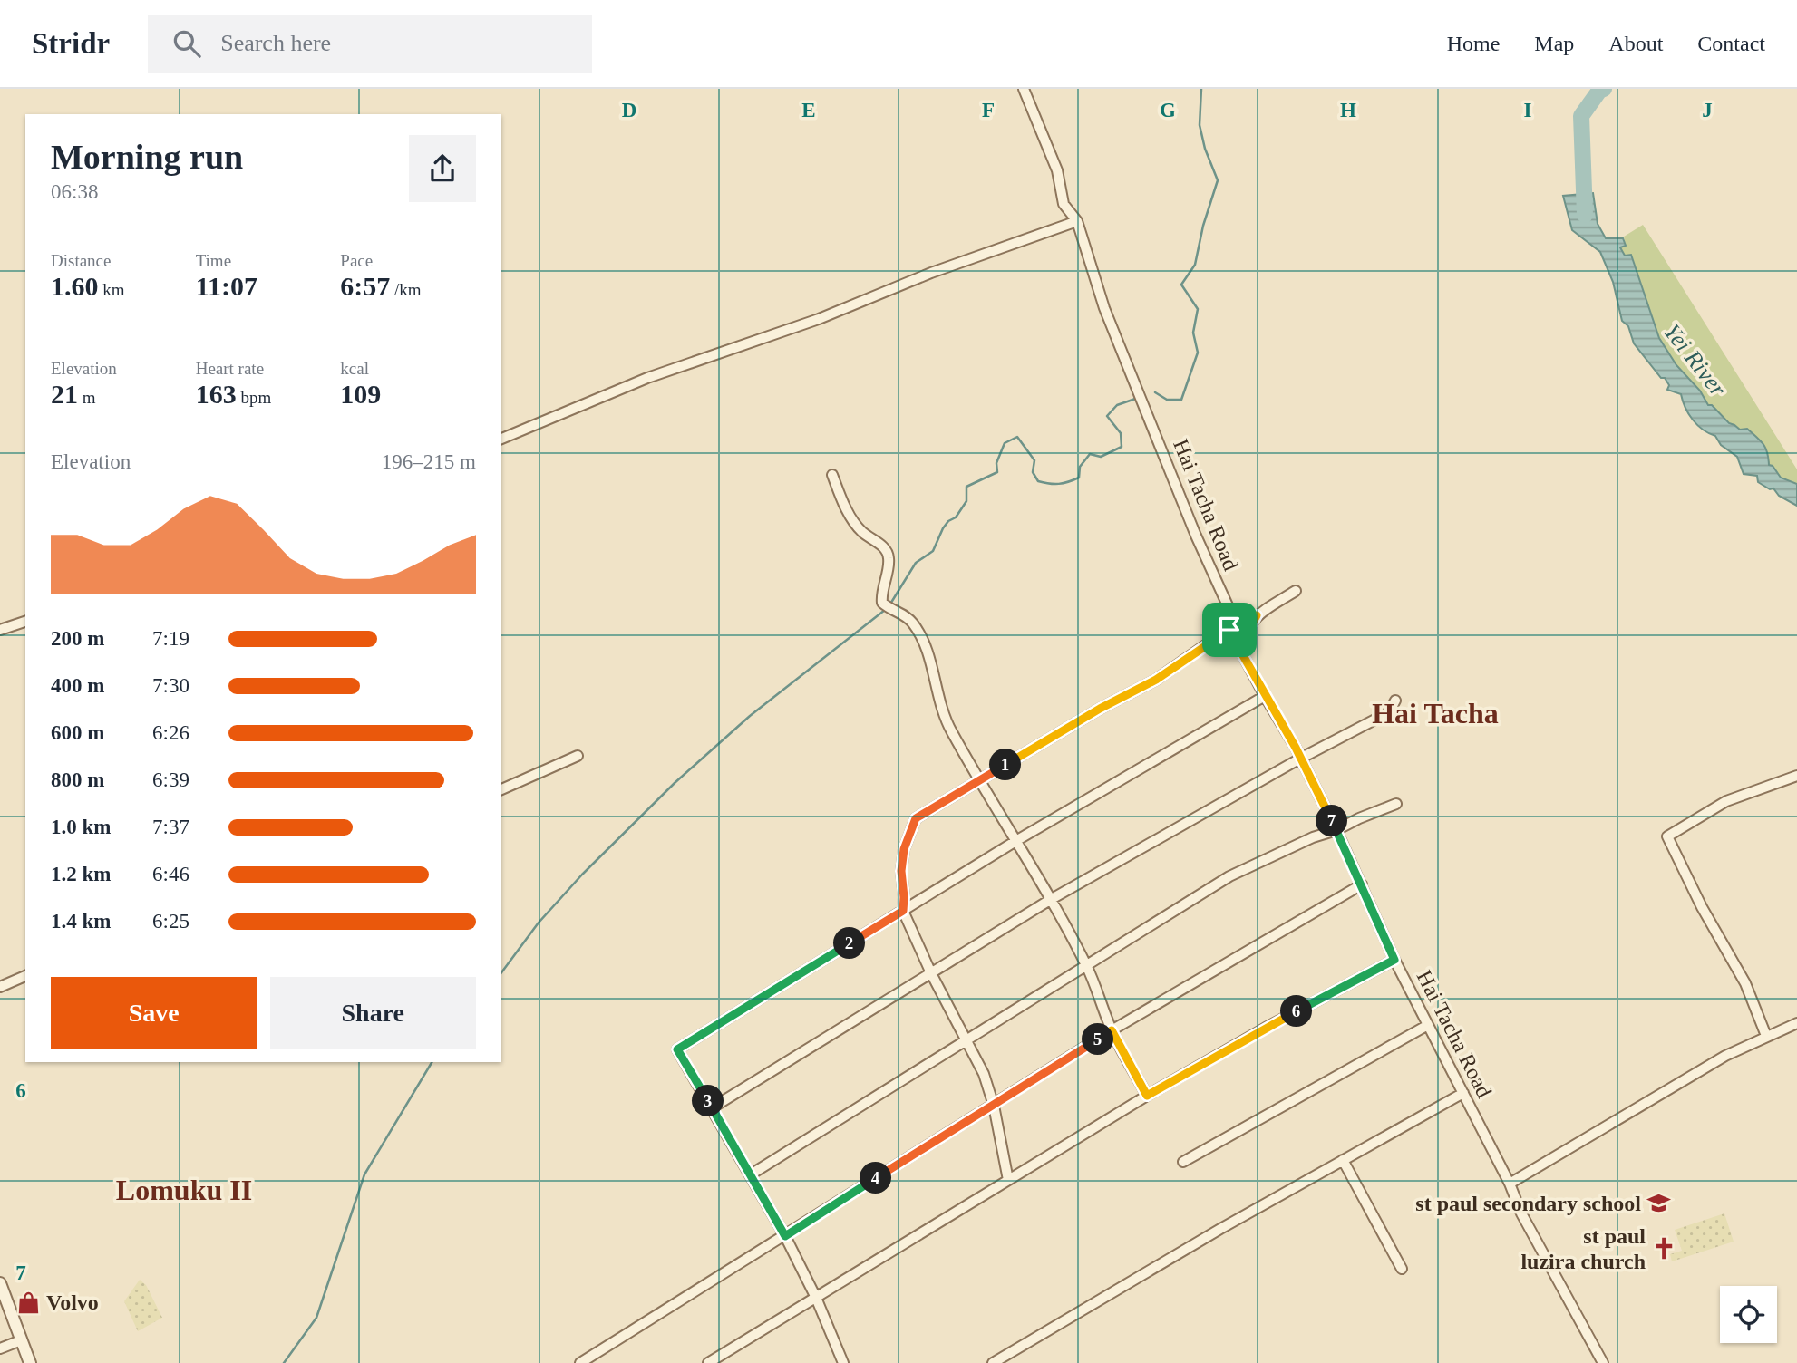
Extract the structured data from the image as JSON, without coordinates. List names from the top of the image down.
{
  "streets": {
    "street": ["Hai Tacha Road"]
  },
  "districts": ["Hai Tacha", "Lomuku II"],
  "water": ["Yei River"],
  "places": {
    "school or university": ["st paul secondary school"],
    "church": ["st paul luzira church"],
    "shop": ["Volvo"]
  },
  "page": {
    "header": "Stridr",
    "search": "Search here",
    "nav": [
      "Home",
      "Map",
      "About",
      "Contact"
    ],
    "heading": ["Morning run", "06:38"],
    "stats": [
      ["Distance", "1.60 km"],
      ["Time", "11:07"],
      ["Pace", "6:57 /km"],
      ["Elevation", "21 m"],
      ["Heart rate", "163 bpm"],
      ["kcal", "109"]
    ],
    "chart": ["Elevation", "196–215 m"],
    "list": [
      {
        "name": "200 m",
        "note": "7:19"
      },
      {
        "name": "400 m",
        "note": "7:30"
      },
      {
        "name": "600 m",
        "note": "6:26"
      },
      {
        "name": "800 m",
        "note": "6:39"
      },
      {
        "name": "1.0 km",
        "note": "7:37"
      },
      {
        "name": "1.2 km",
        "note": "6:46"
      },
      {
        "name": "1.4 km",
        "note": "6:25"
      }
    ],
    "pins": [
      "1",
      "7",
      "2",
      "6",
      "5",
      "3",
      "4"
    ],
    "buttons": ["Save", "Share"]
  },
  "grid": {
    "columns": [
      "D",
      "E",
      "F",
      "G",
      "H",
      "I",
      "J"
    ],
    "rows": ["6", "7"]
  }
}
